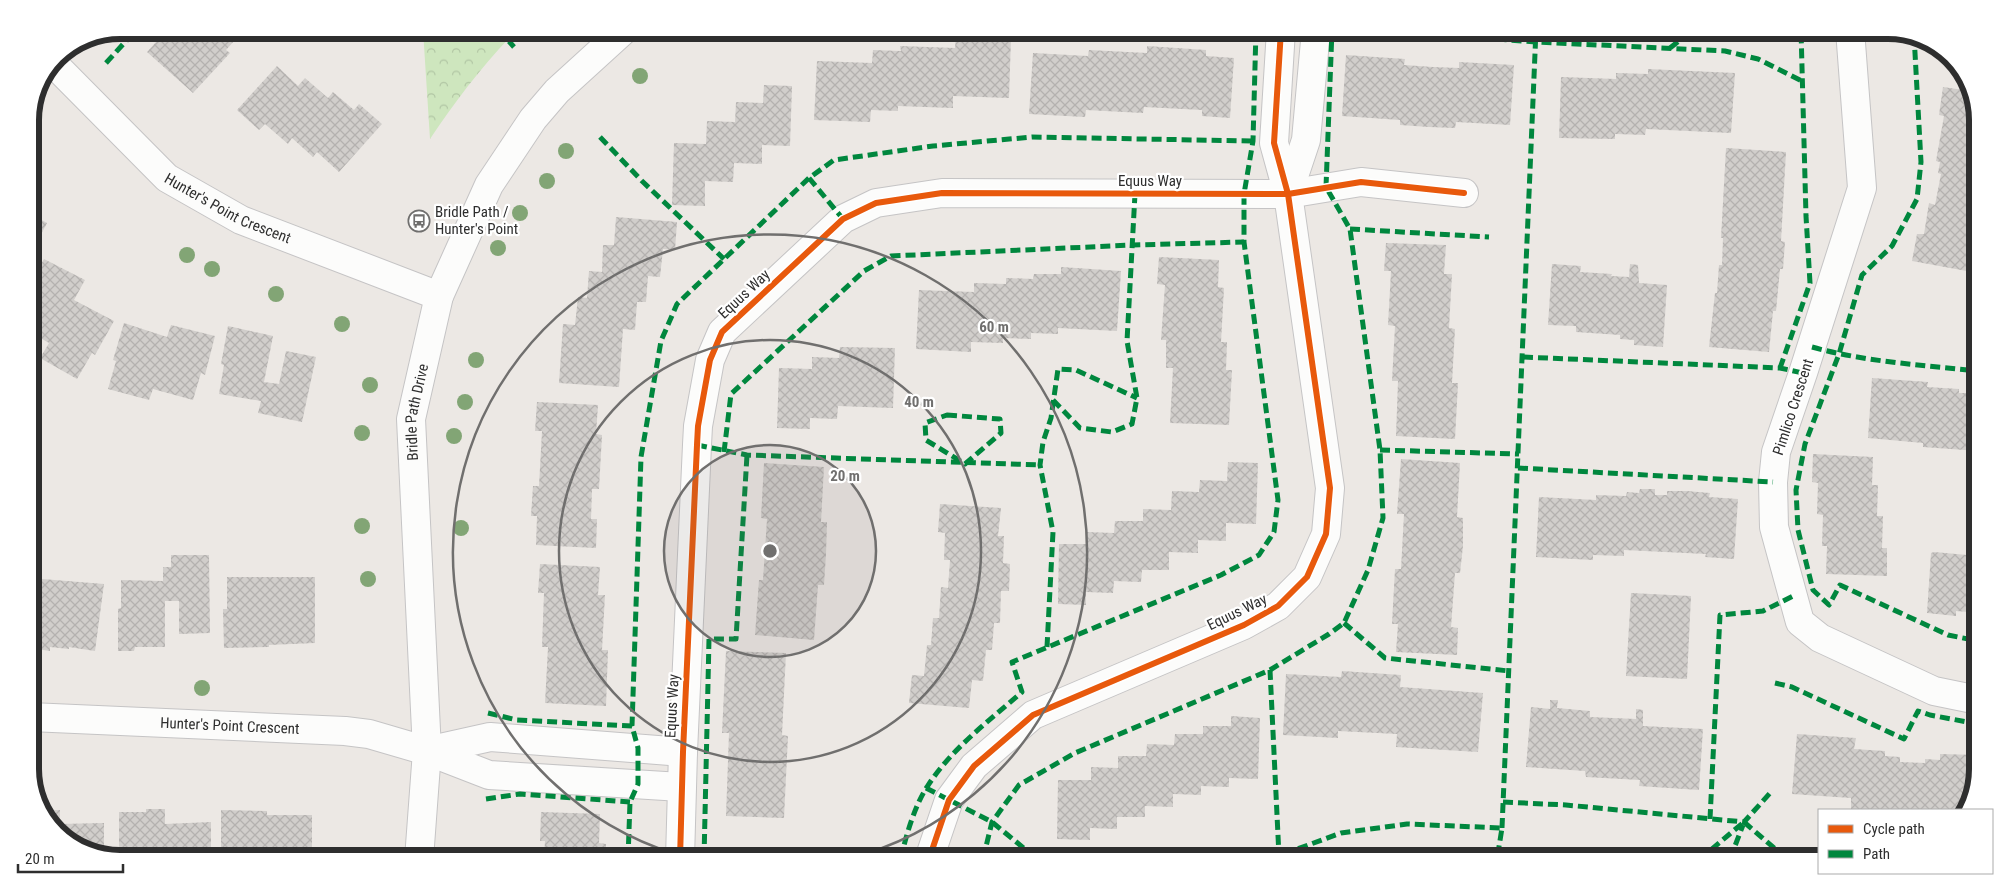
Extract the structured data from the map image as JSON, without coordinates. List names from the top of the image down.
{
  "streets": {
    "street": [
      "Equus Way",
      "Hunter's Point Crescent",
      "Pimlico Crescent",
      "Bridle Path Drive"
    ]
  },
  "crossings": [
    ["Equus Way", "Hunter's Point Crescent"],
    ["Equus Way", "Bridle Path Drive"],
    ["Hunter's Point Crescent", "Bridle Path Drive"]
  ],
  "places": {
    "bus stop": ["Bridle Path / Hunter's Point"]
  },
  "legend": ["Cycle path", "Path"],
  "scale_bar": "20 m",
  "rings": ["60 m", "40 m", "20 m"]
}
